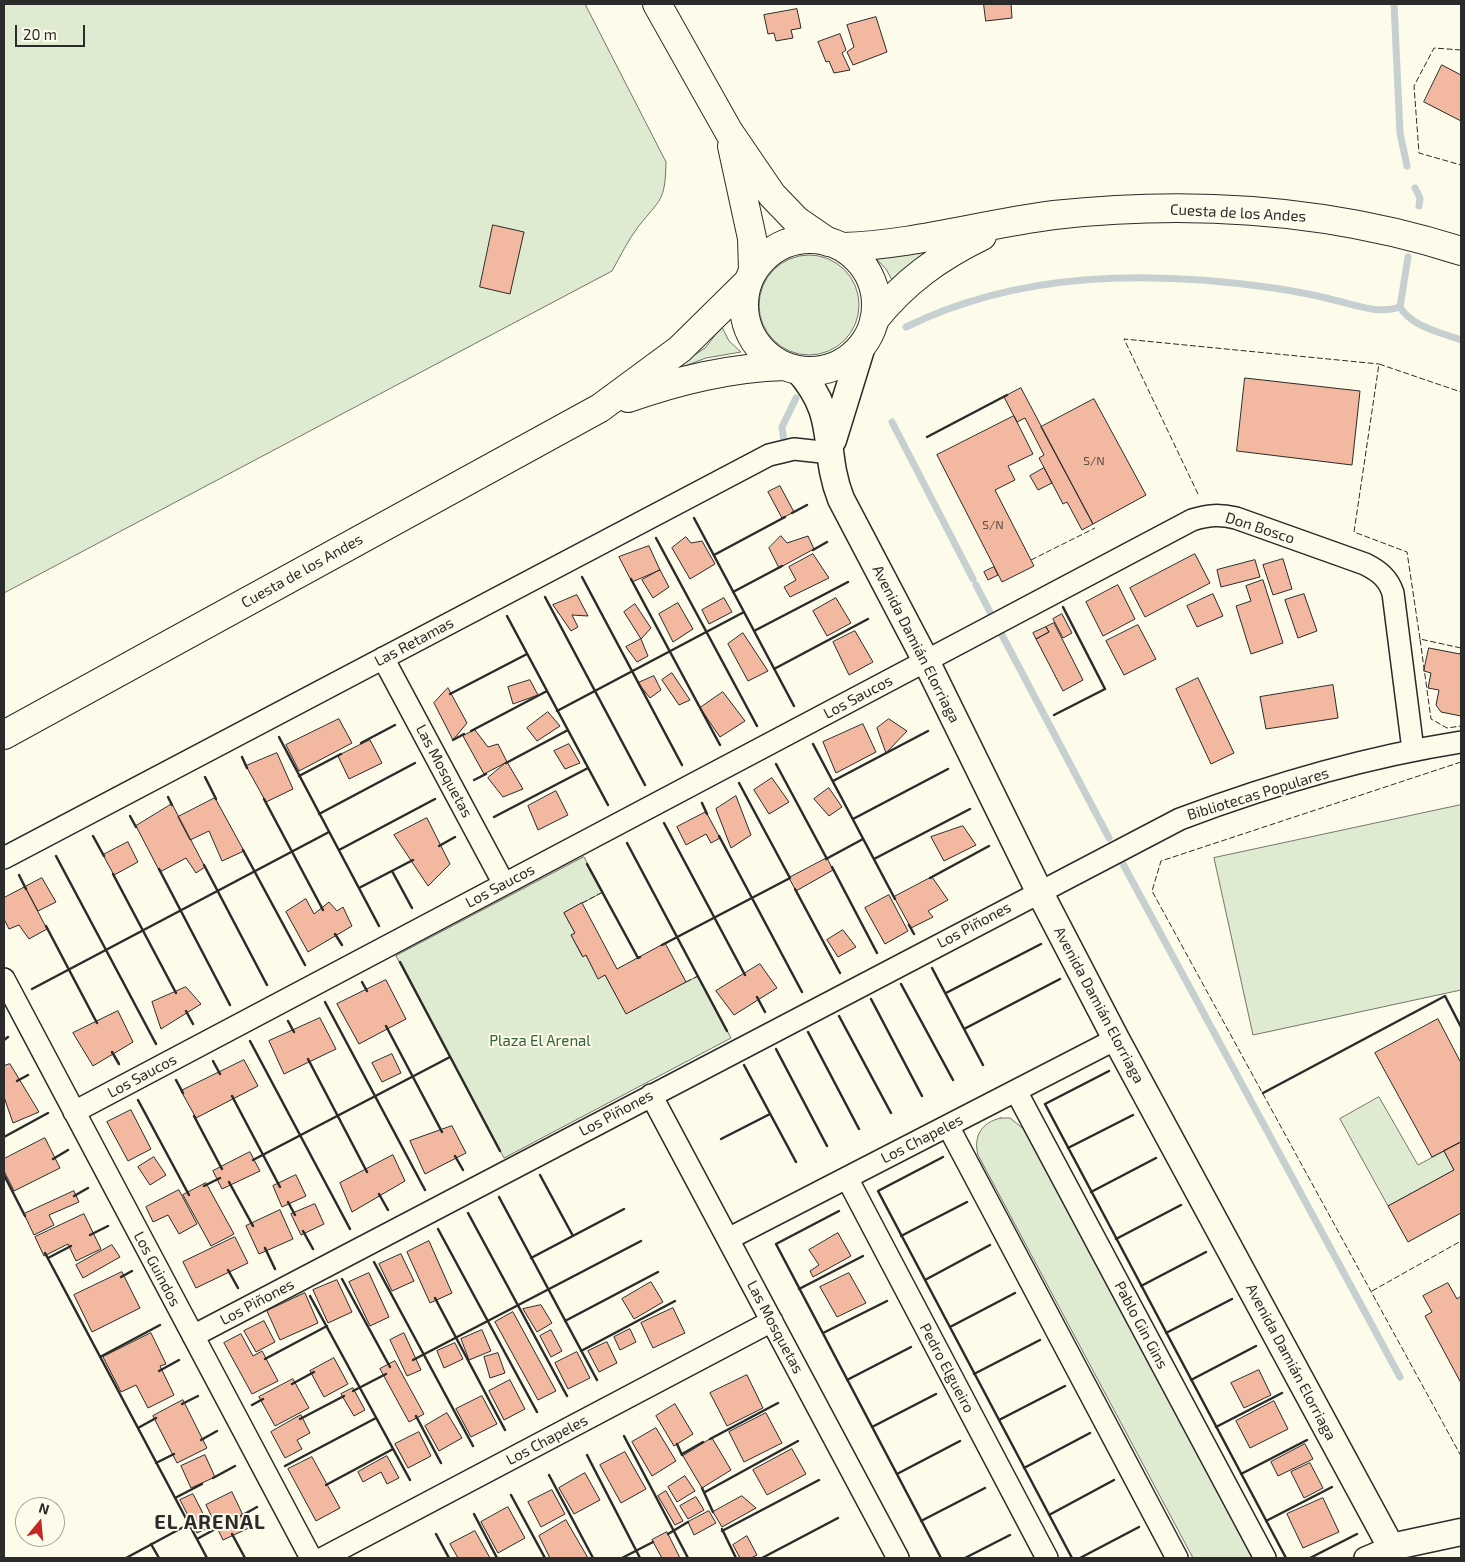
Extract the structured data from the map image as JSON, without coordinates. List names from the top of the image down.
{
  "streets": {
    "main road": ["Cuesta de los Andes"],
    "street": [
      "Don Bosco",
      "Las Retamas",
      "Avenida Damián Elorriaga",
      "Los Saucos",
      "Las Mosquetas",
      "Bibliotecas Populares",
      "Los Piñones",
      "Los Chapeles",
      "Los Guindos",
      "Pablo Gin Gins",
      "Pedro Elgueiro"
    ]
  },
  "crossings": [
    ["Cuesta de los Andes", "Avenida Damián Elorriaga"],
    ["Don Bosco", "Avenida Damián Elorriaga"],
    ["Don Bosco", "Los Saucos"],
    ["Don Bosco", "Bibliotecas Populares"],
    ["Las Retamas", "Avenida Damián Elorriaga"],
    ["Las Retamas", "Las Mosquetas"],
    ["Avenida Damián Elorriaga", "Los Saucos"],
    ["Avenida Damián Elorriaga", "Bibliotecas Populares"],
    ["Avenida Damián Elorriaga", "Los Piñones"],
    ["Avenida Damián Elorriaga", "Los Chapeles"],
    ["Los Saucos", "Las Mosquetas"],
    ["Los Saucos", "Los Guindos"],
    ["Las Mosquetas", "Los Piñones"],
    ["Las Mosquetas", "Los Chapeles"],
    ["Bibliotecas Populares", "Los Piñones"],
    ["Los Piñones", "Los Guindos"],
    ["Los Chapeles", "Pablo Gin Gins"],
    ["Los Chapeles", "Pedro Elgueiro"]
  ],
  "districts": ["EL ARENAL"],
  "parks": ["Plaza El Arenal"],
  "house_numbers": ["S/N", "S/N"],
  "scale_bar": "20 m",
  "north": "top"
}
